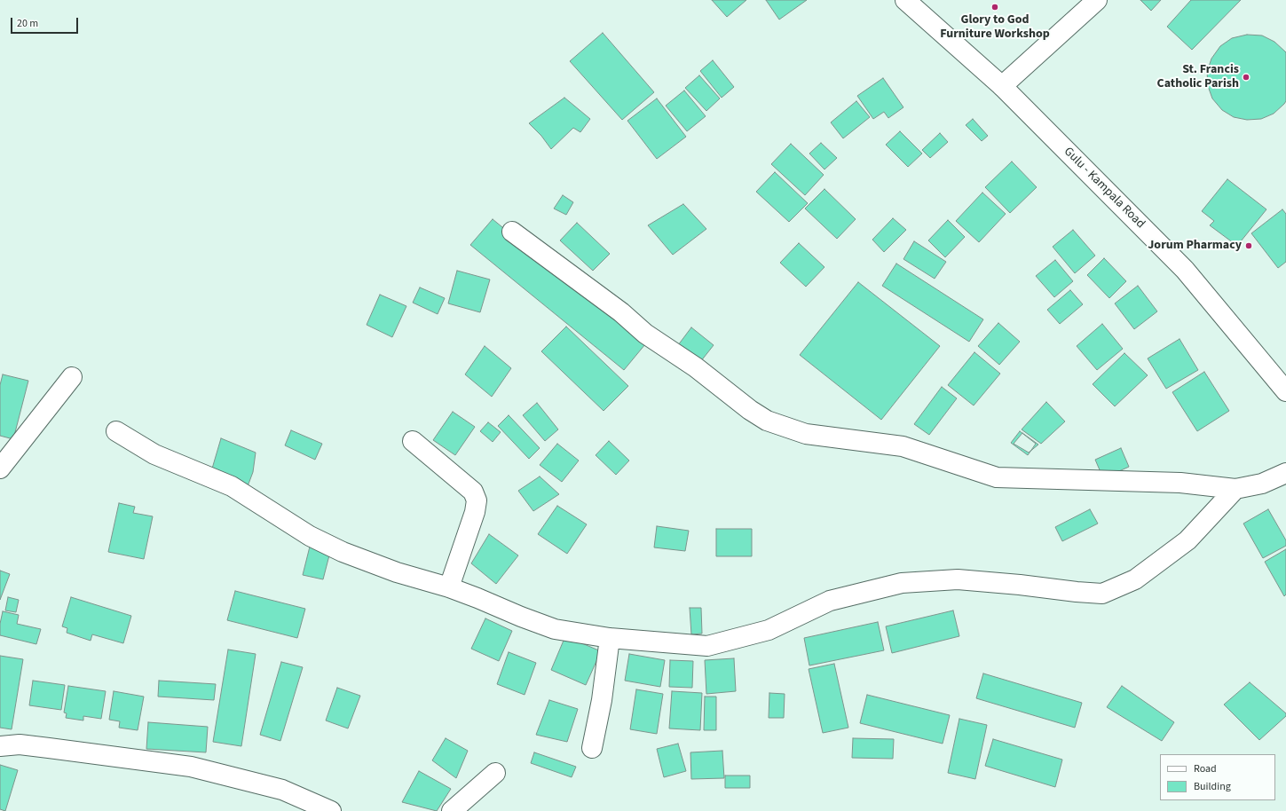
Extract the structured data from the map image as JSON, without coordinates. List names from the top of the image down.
{
  "streets": {
    "street": ["Gulu - Kampala Road"]
  },
  "places": ["Glory to God Furniture Workshop", "St. Francis Catholic Parish", "Jorum Pharmacy"],
  "legend": ["Road", "Building"],
  "scale_bar": "20 m"
}
